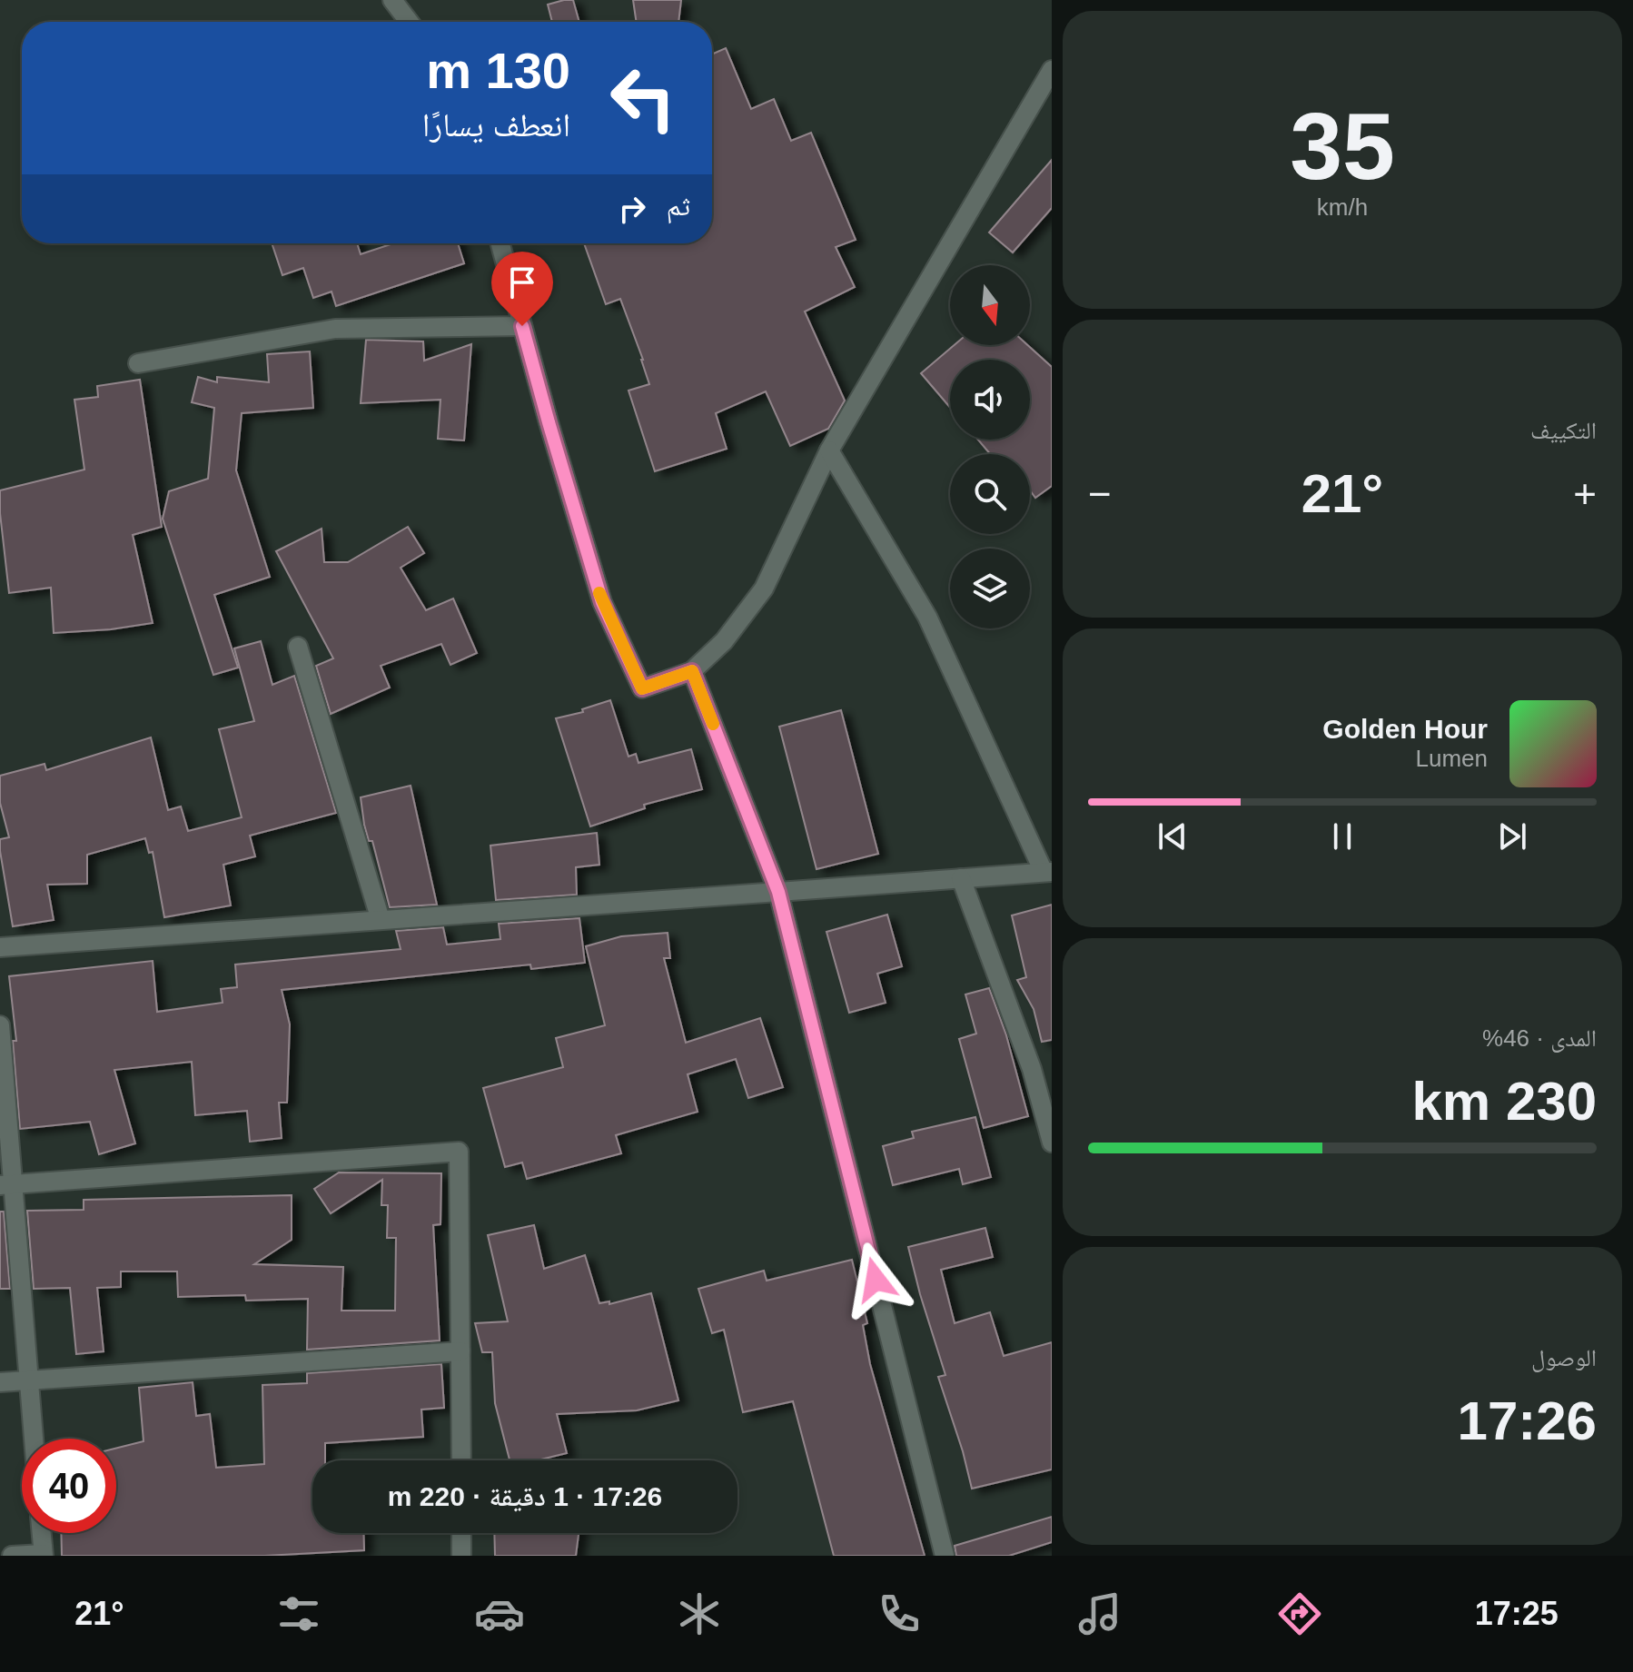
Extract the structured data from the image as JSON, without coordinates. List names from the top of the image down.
{
  "north": "bottom",
  "page": {
    "tile": [
      ["35", "km/h"],
      "التكييف",
      ["المدى · 46%", "230 km"],
      ["الوصول", "17:26"]
    ],
    "turn": ["130 m", "انعطف يسارًا"],
    "then": "ثم",
    "heat": ["−", "21°", "+"],
    "song": ["Golden Hour", "Lumen"],
    "limit": "40",
    "trip": "17:26 · 1 دقيقة · 220 m",
    "tabs": ["17:25", "21°"]
  }
}
